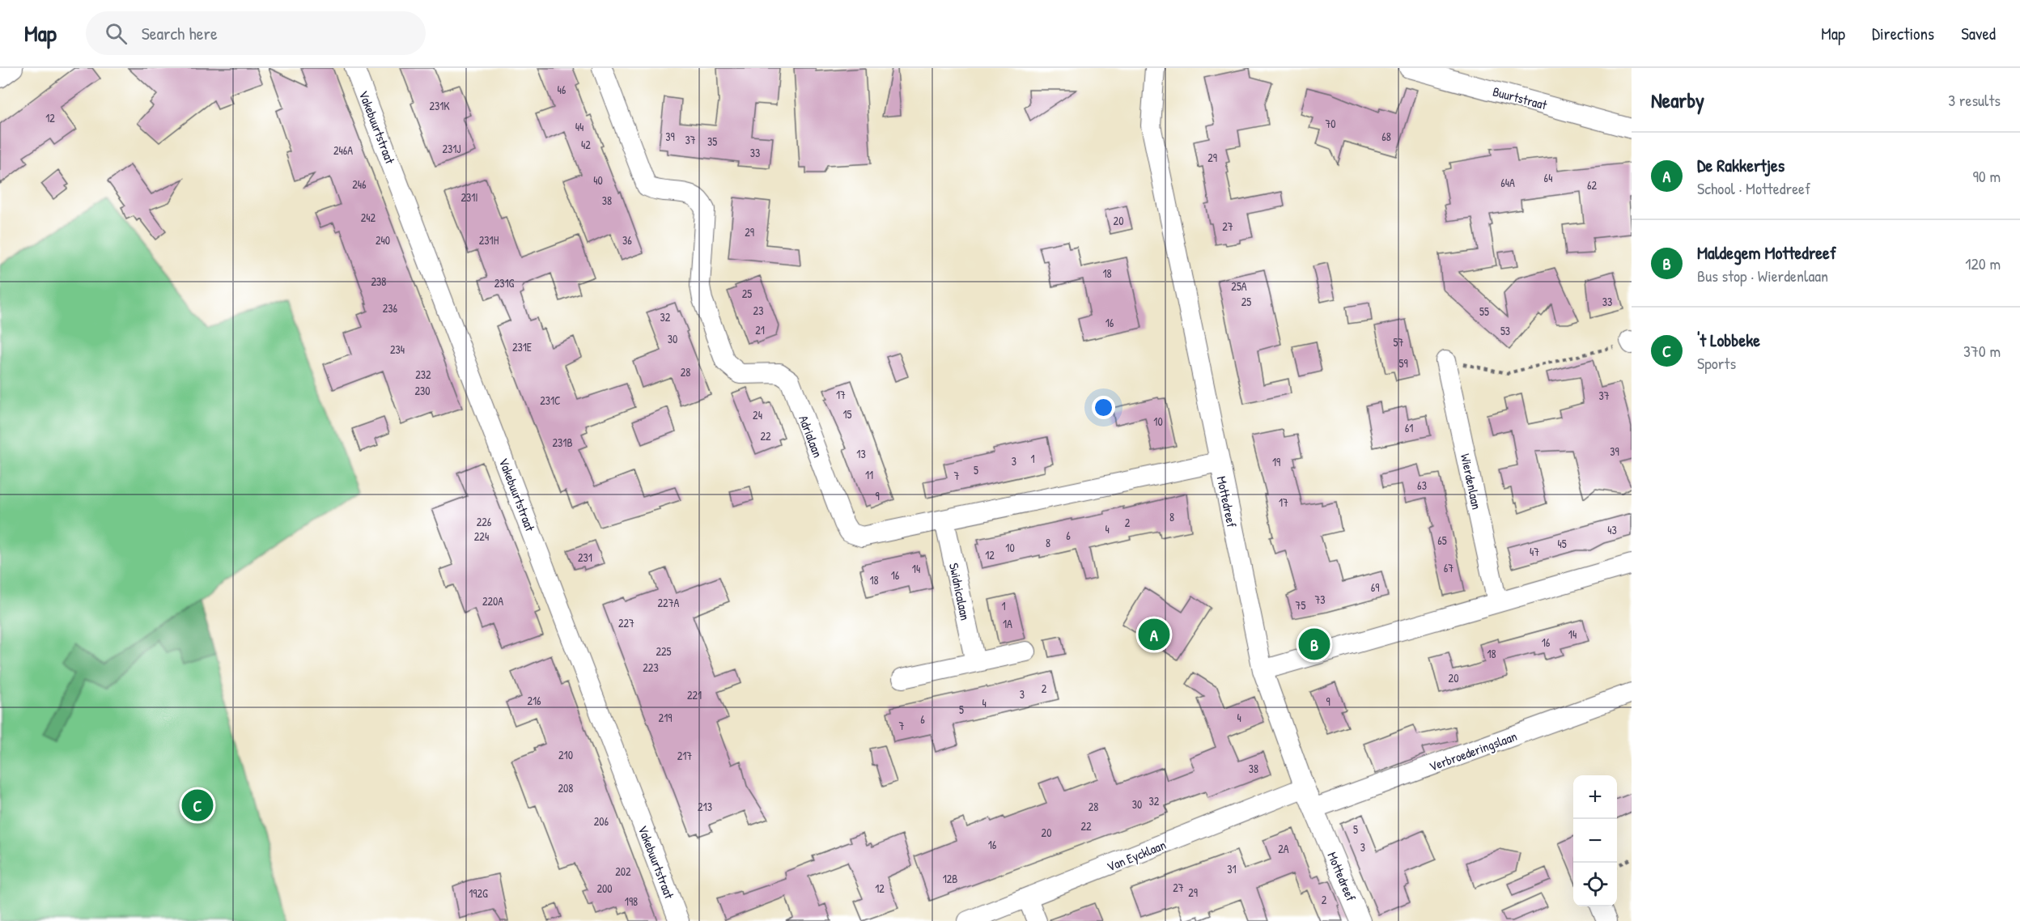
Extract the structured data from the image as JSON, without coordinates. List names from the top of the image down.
{
  "streets": {
    "street": [
      "Buurtstraat",
      "Vakebuurtstraat",
      "Adrialaan",
      "Wierdenlaan",
      "Mottedreef",
      "Swidnicalaan",
      "Verbroederingslaan",
      "Van Eycklaan"
    ]
  },
  "crossings": [
    ["Adrialaan", "Mottedreef"],
    ["Adrialaan", "Swidnicalaan"],
    ["Mottedreef", "Verbroederingslaan"],
    ["Mottedreef", "Van Eycklaan"]
  ],
  "house_numbers": [
    "46",
    "231K",
    "12",
    "70",
    "44",
    "39",
    "68",
    "37",
    "35",
    "42",
    "231J",
    "246A",
    "33",
    "29",
    "64",
    "40",
    "64A",
    "246",
    "62",
    "231I",
    "38",
    "242",
    "20",
    "27",
    "29",
    "240",
    "231H",
    "36",
    "18",
    "238",
    "231G",
    "25A",
    "25",
    "25",
    "33",
    "236",
    "23",
    "55",
    "32",
    "16",
    "21",
    "53",
    "30",
    "57",
    "231E",
    "234",
    "59",
    "28",
    "232",
    "230",
    "17",
    "37",
    "231C",
    "15",
    "24",
    "10",
    "61",
    "22",
    "231B",
    "39",
    "13",
    "1",
    "3",
    "19",
    "5",
    "11",
    "7",
    "63",
    "9",
    "17",
    "8",
    "226",
    "2",
    "4",
    "43",
    "6",
    "224",
    "65",
    "8",
    "45",
    "10",
    "47",
    "12",
    "231",
    "67",
    "14",
    "16",
    "18",
    "69",
    "73",
    "220A",
    "227A",
    "75",
    "1",
    "227",
    "1A",
    "14",
    "16",
    "225",
    "18",
    "223",
    "20",
    "2",
    "3",
    "221",
    "216",
    "9",
    "4",
    "5",
    "219",
    "4",
    "6",
    "7",
    "210",
    "217",
    "38",
    "208",
    "32",
    "30",
    "213",
    "28",
    "206",
    "22",
    "5",
    "20",
    "16",
    "3",
    "2A",
    "31",
    "202",
    "12B",
    "27",
    "200",
    "12",
    "29",
    "192G",
    "2",
    "198"
  ],
  "page": {
    "header": "Map",
    "search": "Search here",
    "nav": ["Map", "Directions", "Saved"],
    "heading": ["Nearby", "3 results"],
    "list": [
      {
        "mark": "A",
        "name": "De Rakkertjes",
        "note": "School · Mottedreef",
        "value": "90 m"
      },
      {
        "mark": "B",
        "name": "Maldegem Mottedreef",
        "note": "Bus stop · Wierdenlaan",
        "value": "120 m"
      },
      {
        "mark": "C",
        "name": "'t Lobbeke",
        "note": "Sports",
        "value": "370 m"
      }
    ],
    "pins": ["A", "B", "C"],
    "map_buttons": ["+", "−"]
  }
}
